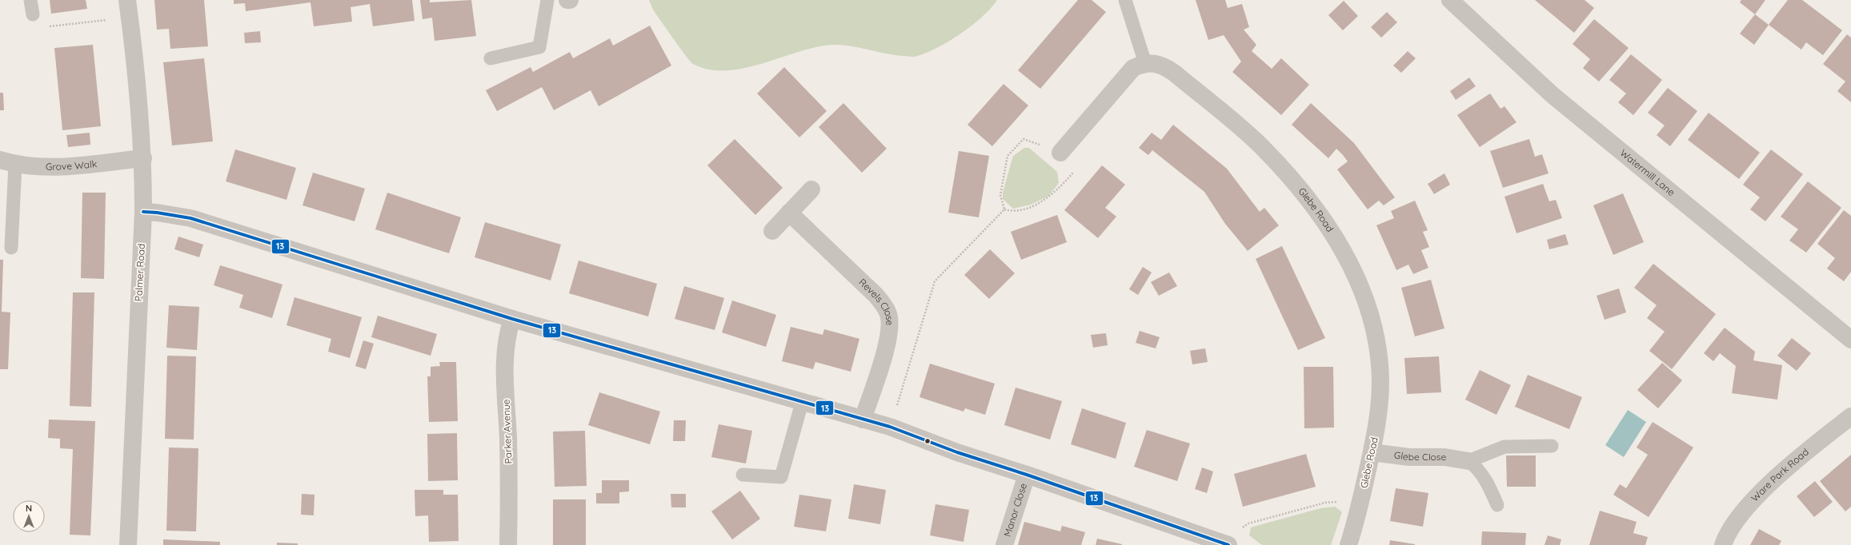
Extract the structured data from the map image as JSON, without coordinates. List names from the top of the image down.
{
  "streets": {
    "street": [
      "Grove Walk",
      "Watermill Lane",
      "Glebe Road",
      "Palmer Road",
      "Revels Close",
      "Parker Avenue",
      "Glebe Close",
      "Ware Park Road",
      "Manor Close"
    ]
  },
  "crossings": [
    ["Grove Walk", "Palmer Road"],
    ["Glebe Road", "Glebe Close"]
  ],
  "lines": ["transit line 13"],
  "north": "top"
}
